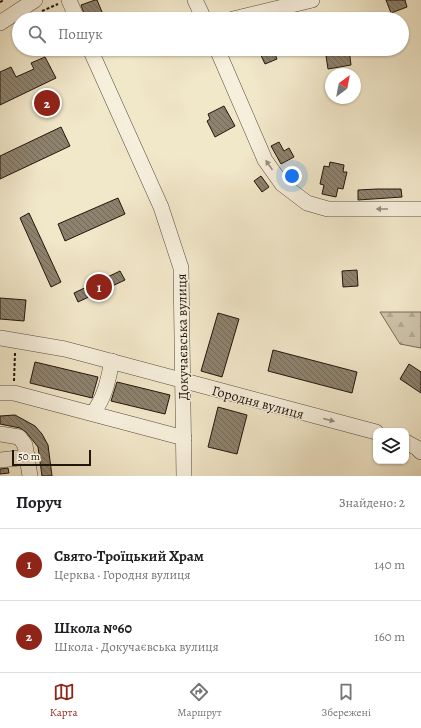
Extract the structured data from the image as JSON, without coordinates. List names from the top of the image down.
{
  "streets": {
    "street": ["Докучаєвська вулиця", "Городня вулиця"]
  },
  "crossings": [
    ["Докучаєвська вулиця", "Городня вулиця"]
  ],
  "one_way": ["Городня вулиця"],
  "scale_bar": "50 m",
  "north": "top right",
  "page": {
    "search": "Пошук",
    "pins": ["2", "1"],
    "scale": "50 m",
    "heading": ["Поруч", "Знайдено: 2"],
    "list": [
      {
        "mark": "1",
        "name": "Свято-Троїцький Храм",
        "note": "Церква · Городня вулиця",
        "value": "140 m"
      },
      {
        "mark": "2",
        "name": "Школа №60",
        "note": "Школа · Докучаєвська вулиця",
        "value": "160 m"
      }
    ],
    "nav": ["Карта", "Маршрут", "Збережені"]
  }
}
